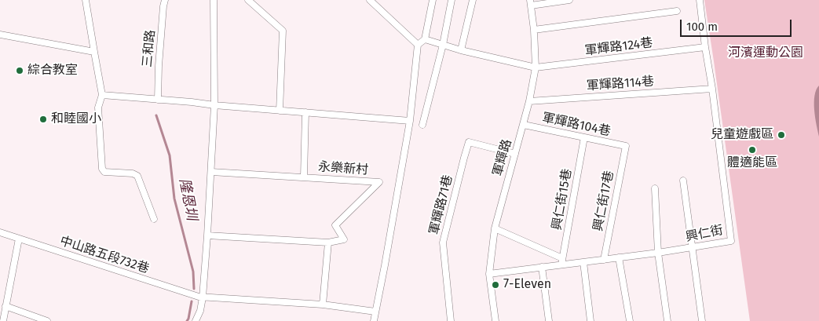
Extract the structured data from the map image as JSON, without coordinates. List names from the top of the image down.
{
  "streets": {
    "street": [
      "軍輝路124巷",
      "三和路",
      "軍輝路114巷",
      "軍輝路104巷",
      "軍輝路",
      "永樂新村",
      "興仁街15巷",
      "興仁街17巷",
      "軍輝路71巷",
      "興仁街",
      "中山路五段732巷"
    ]
  },
  "crossings": [
    ["軍輝路124巷", "軍輝路"],
    ["軍輝路124巷", "興仁街"],
    ["軍輝路114巷", "軍輝路"],
    ["軍輝路114巷", "興仁街"],
    ["軍輝路104巷", "軍輝路"],
    ["軍輝路104巷", "興仁街15巷"],
    ["軍輝路104巷", "興仁街17巷"],
    ["軍輝路", "軍輝路71巷"],
    ["軍輝路", "興仁街"],
    ["興仁街15巷", "興仁街"],
    ["興仁街17巷", "興仁街"]
  ],
  "water": ["隆恩圳"],
  "parks": ["河濱運動公園"],
  "places": [
    "綜合教室",
    "和睦國小",
    "兒童遊戲區",
    "體適能區",
    "7-Eleven"
  ],
  "scale_bar": "100 m"
}
